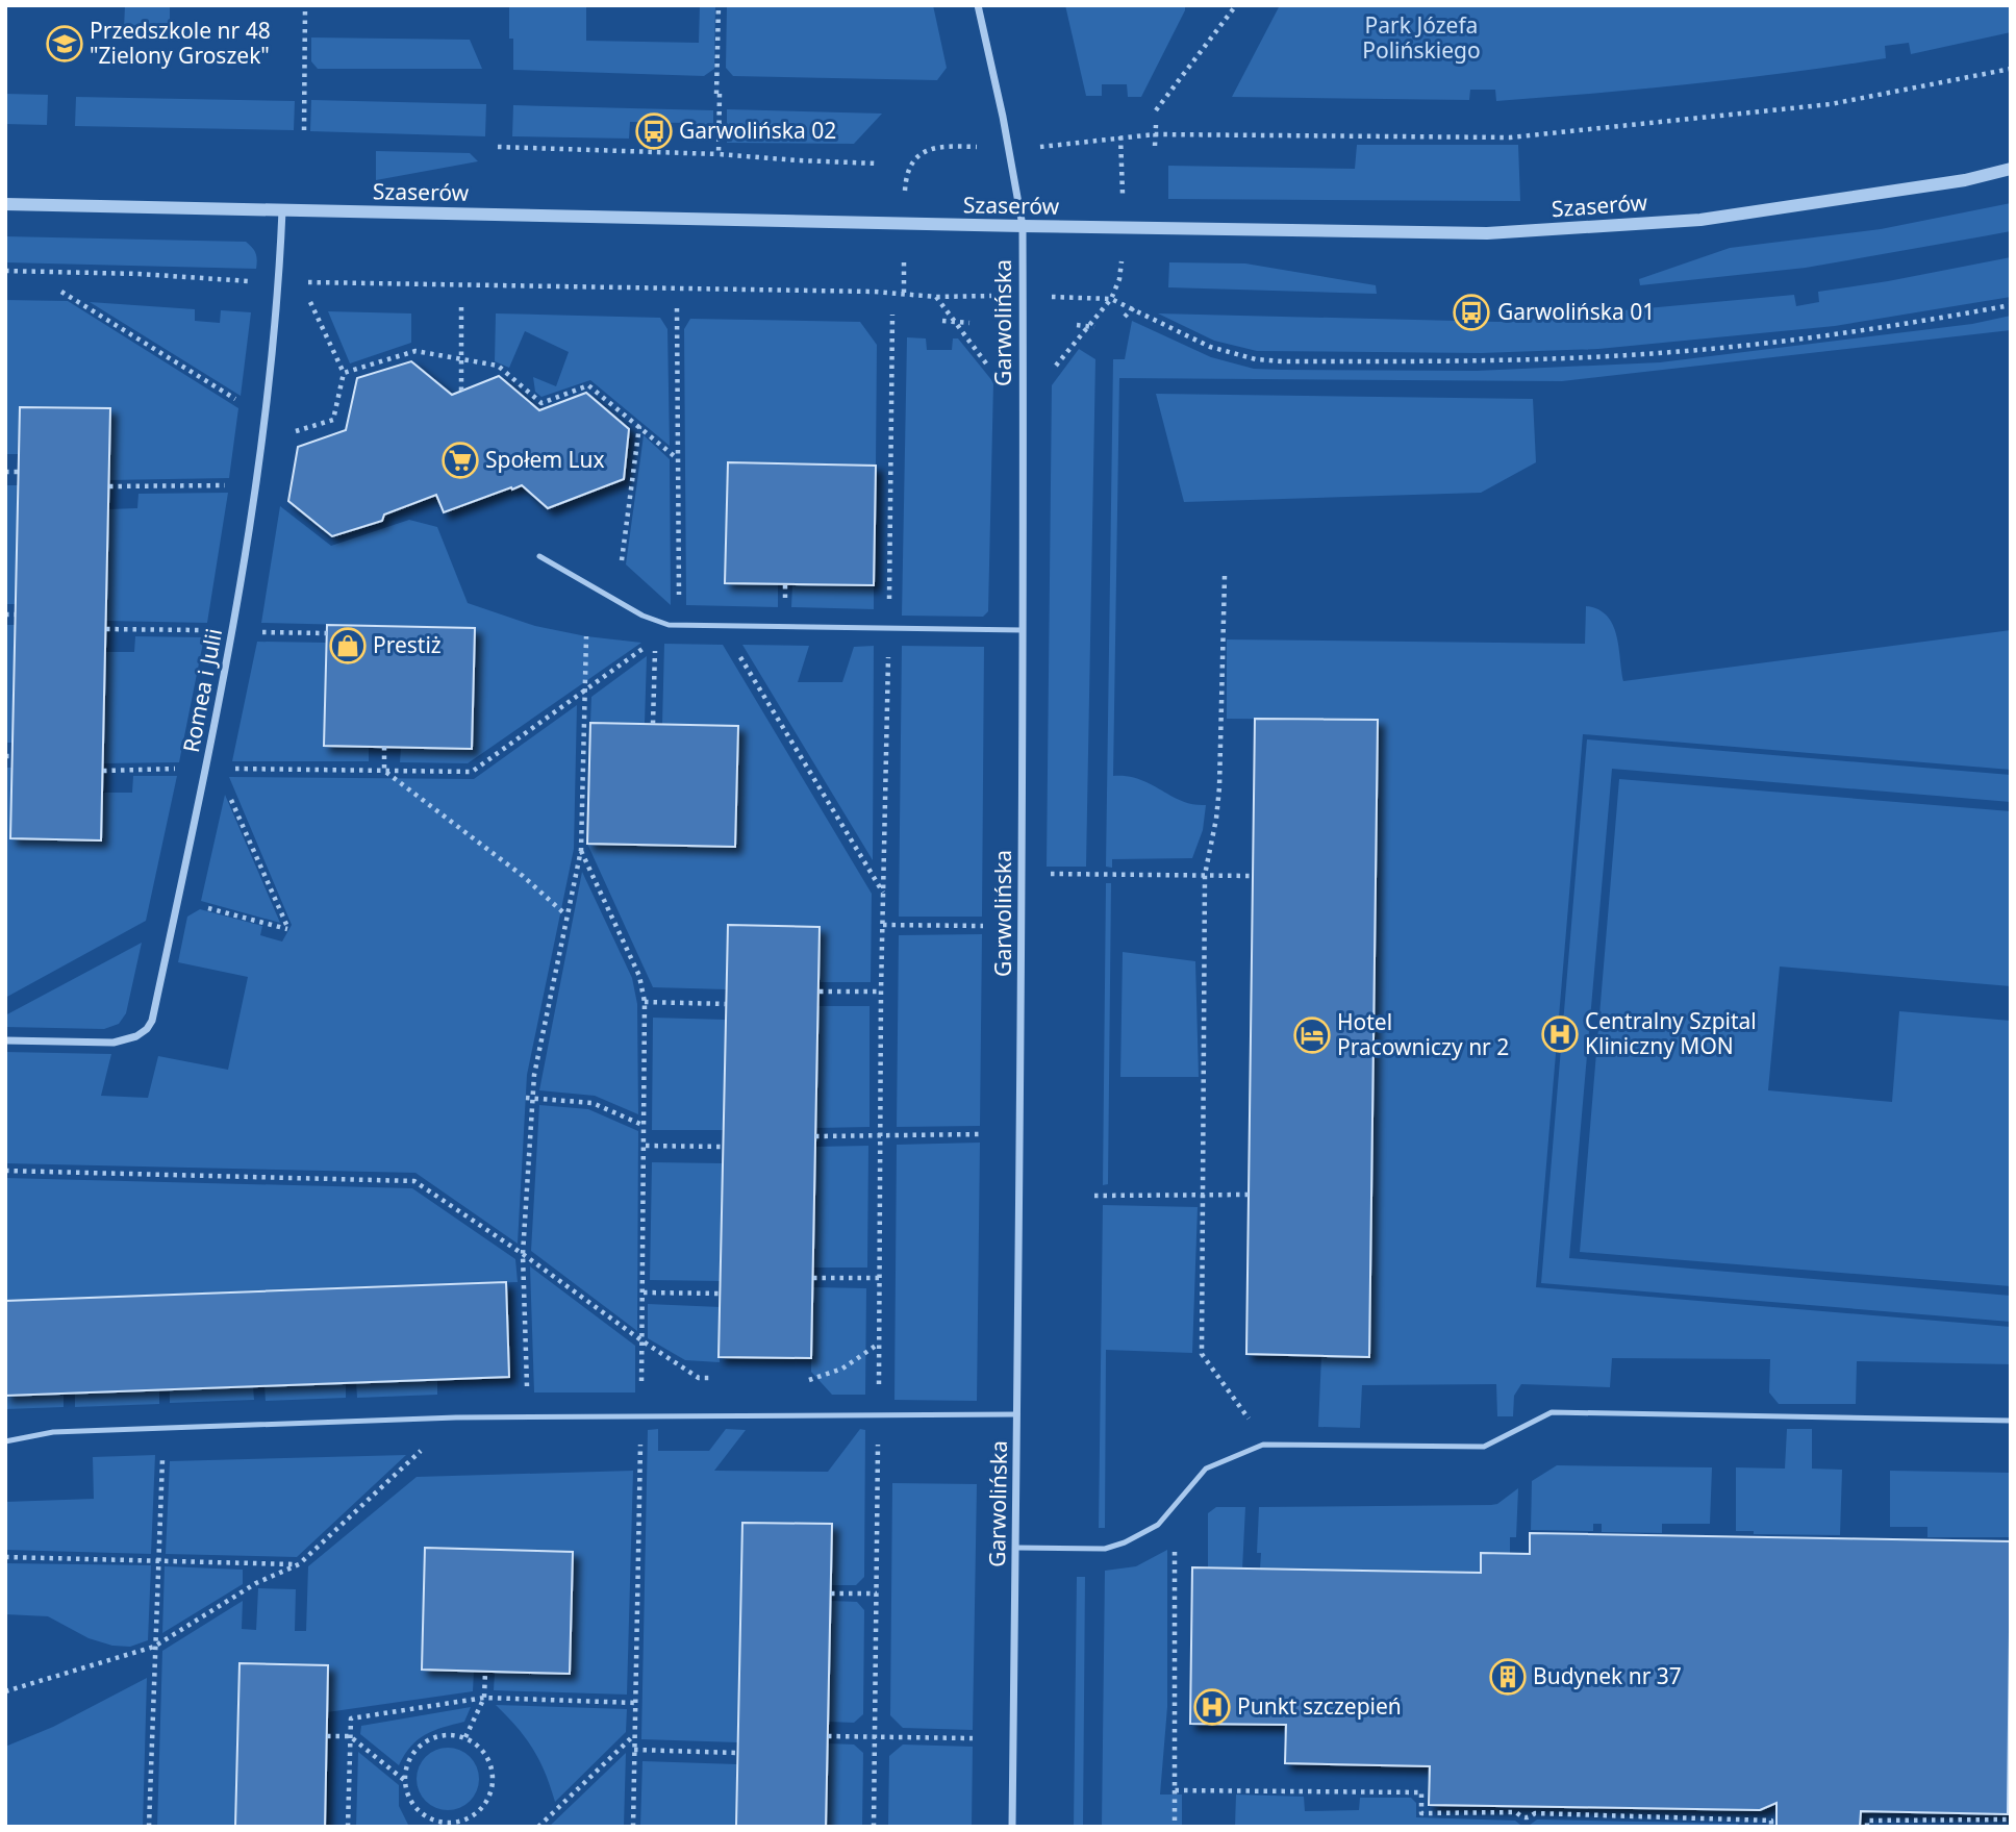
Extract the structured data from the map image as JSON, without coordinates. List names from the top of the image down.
{
  "streets": {
    "street": ["Szaserów", "Garwolińska", "Romea i Julii"]
  },
  "crossings": [
    ["Szaserów", "Garwolińska"],
    ["Szaserów", "Romea i Julii"]
  ],
  "parks": ["Park Józefa Polińskiego"],
  "places": {
    "school or university": ["Przedszkole nr 48 \"Zielony Groszek\""],
    "bus stop": ["Garwolińska 02", "Garwolińska 01"],
    "supermarket": ["Społem Lux"],
    "shop": ["Prestiż"],
    "hospital": ["Centralny Szpital Kliniczny MON", "Punkt szczepień"],
    "hotel": ["Hotel Pracowniczy nr 2"],
    "building": ["Budynek nr 37"]
  }
}
